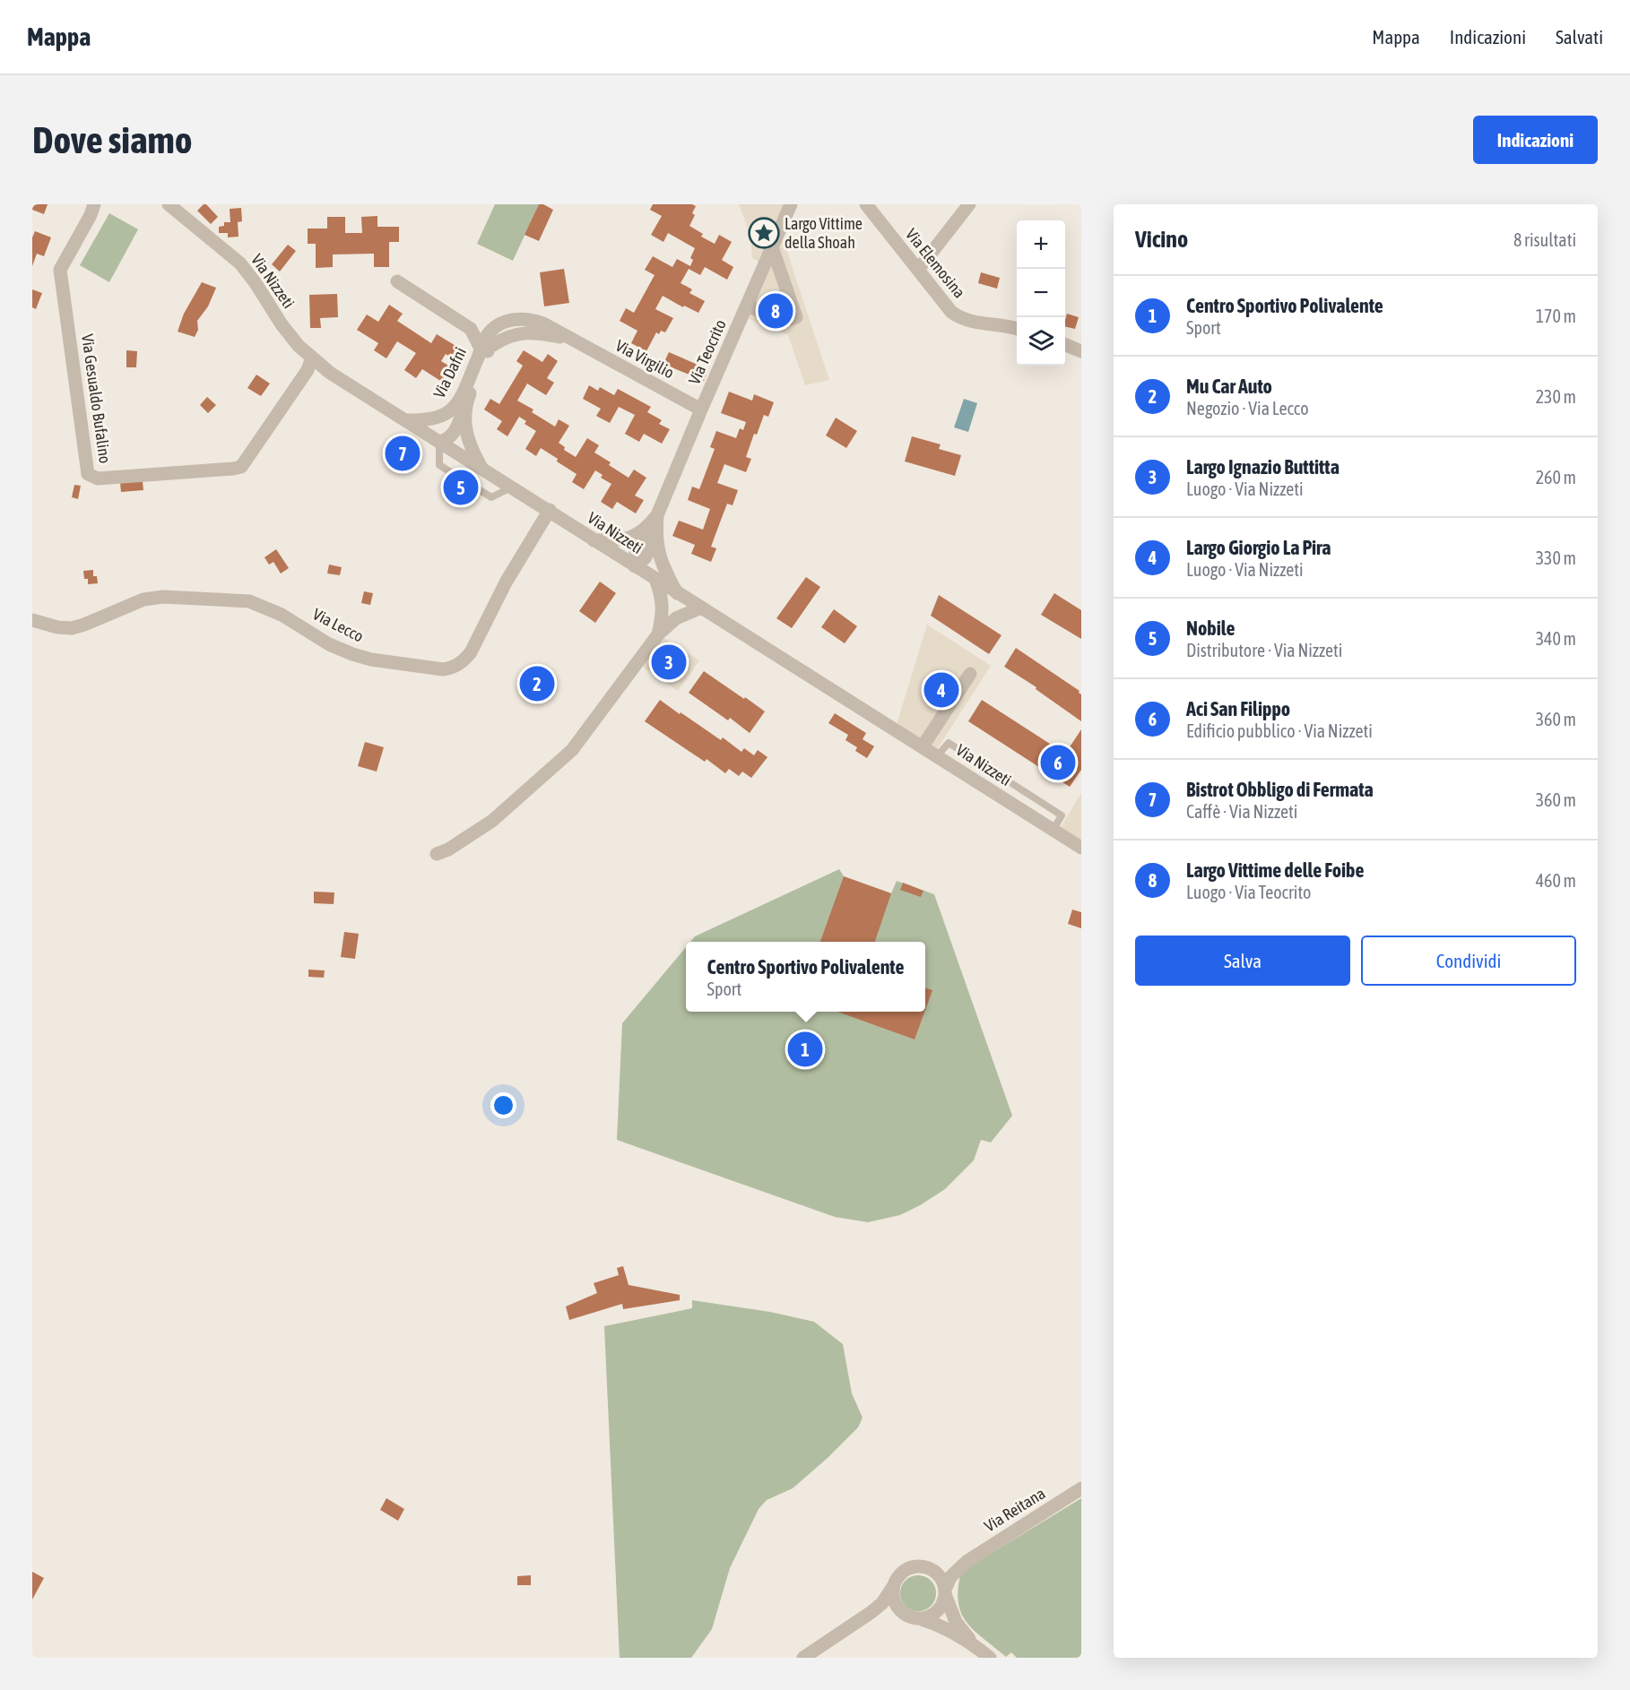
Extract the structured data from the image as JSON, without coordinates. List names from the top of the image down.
{
  "streets": {
    "street": [
      "Via Elemosina",
      "Via Nizzeti",
      "Via Teocrito",
      "Via Virgilio",
      "Via Dafni",
      "Via Gesualdo Bufalino",
      "Via Lecco",
      "Via Reitana"
    ]
  },
  "crossings": [
    ["Via Nizzeti", "Via Dafni"],
    ["Via Nizzeti", "Via Gesualdo Bufalino"],
    ["Via Nizzeti", "Via Lecco"],
    ["Via Teocrito", "Via Virgilio"],
    ["Via Virgilio", "Via Dafni"]
  ],
  "places": {
    "place": ["Largo Vittime della Shoah"]
  },
  "page": {
    "header": "Mappa",
    "nav": ["Mappa", "Indicazioni", "Salvati"],
    "buttons": [
      "Indicazioni",
      ["Salva", "Condividi"]
    ],
    "title": "Dove siamo",
    "heading": ["Vicino", "8 risultati"],
    "map_buttons": ["+", "−"],
    "list": [
      {
        "mark": "1",
        "name": "Centro Sportivo Polivalente",
        "note": "Sport",
        "value": "170 m"
      },
      {
        "mark": "2",
        "name": "Mu Car Auto",
        "note": "Negozio · Via Lecco",
        "value": "230 m"
      },
      {
        "mark": "3",
        "name": "Largo Ignazio Buttitta",
        "note": "Luogo · Via Nizzeti",
        "value": "260 m"
      },
      {
        "mark": "4",
        "name": "Largo Giorgio La Pira",
        "note": "Luogo · Via Nizzeti",
        "value": "330 m"
      },
      {
        "mark": "5",
        "name": "Nobile",
        "note": "Distributore · Via Nizzeti",
        "value": "340 m"
      },
      {
        "mark": "6",
        "name": "Aci San Filippo",
        "note": "Edificio pubblico · Via Nizzeti",
        "value": "360 m"
      },
      {
        "mark": "7",
        "name": "Bistrot Obbligo di Fermata",
        "note": "Caffè · Via Nizzeti",
        "value": "360 m"
      },
      {
        "mark": "8",
        "name": "Largo Vittime delle Foibe",
        "note": "Luogo · Via Teocrito",
        "value": "460 m"
      }
    ],
    "pins": [
      "8",
      "7",
      "5",
      "3",
      "2",
      "4",
      "6",
      "1"
    ],
    "popup": ["Centro Sportivo Polivalente", "Sport"]
  }
}
